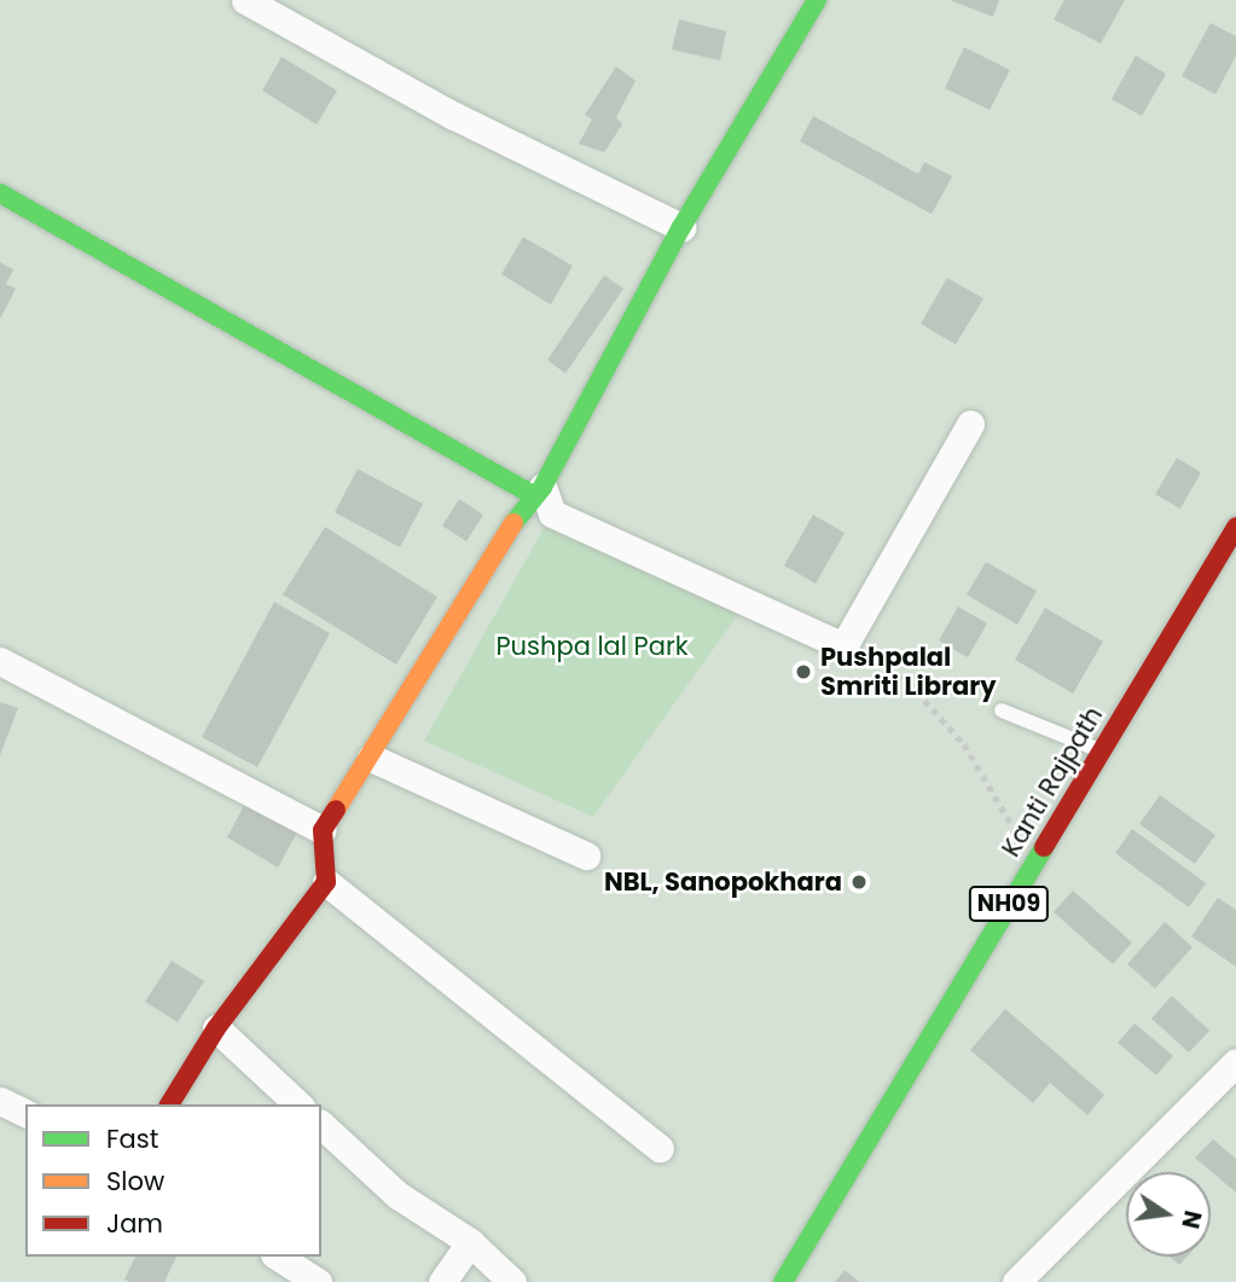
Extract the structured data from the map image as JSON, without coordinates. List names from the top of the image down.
{
  "streets": {
    "street": ["Kanti Rajpath", "NH09"]
  },
  "parks": ["Pushpa lal Park"],
  "places": ["Pushpalal Smriti Library", "NBL, Sanopokhara"],
  "legend": ["Fast", "Slow", "Jam"],
  "north": "right"
}
